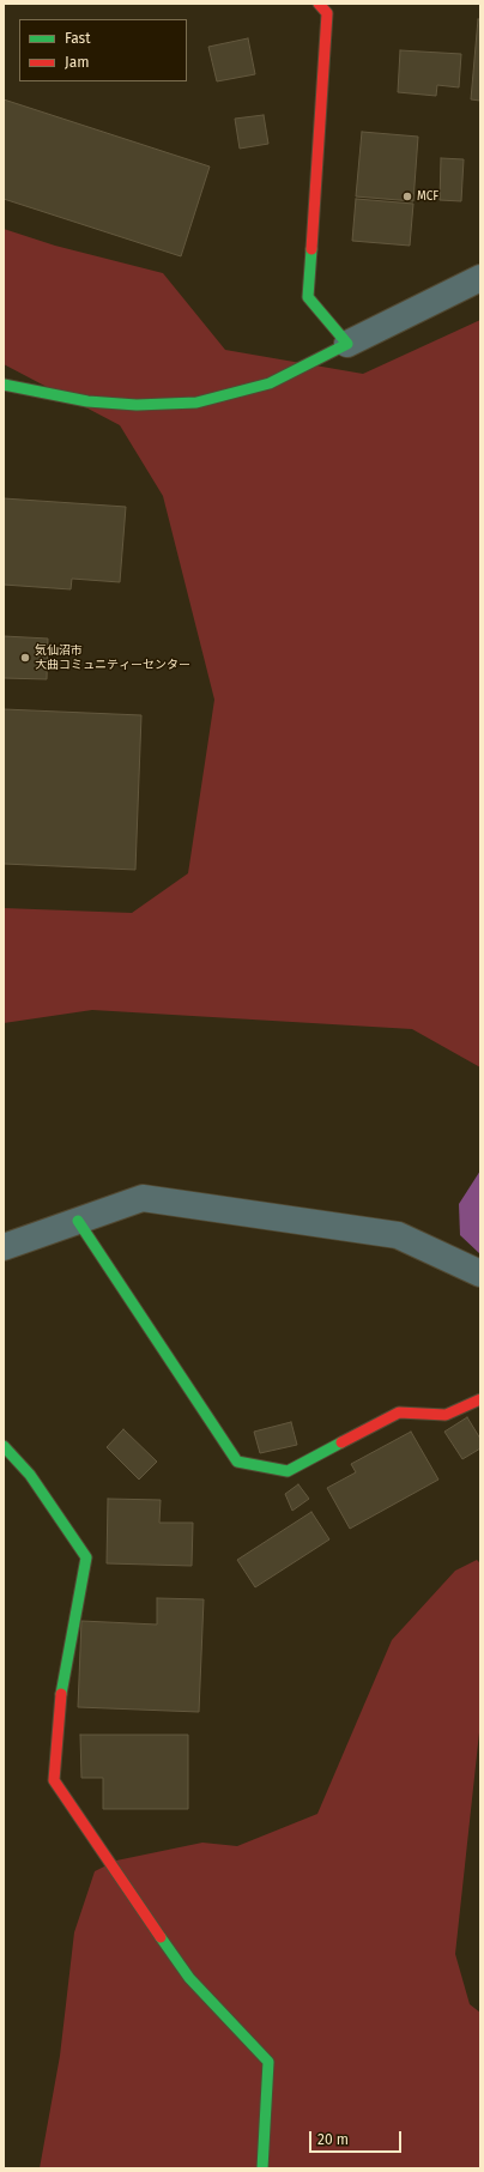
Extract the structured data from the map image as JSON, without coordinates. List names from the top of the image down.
{
  "places": ["MCF", "気仙沼市 大曲コミュニティーセンター"],
  "legend": ["Fast", "Jam"],
  "scale_bar": "20 m"
}
